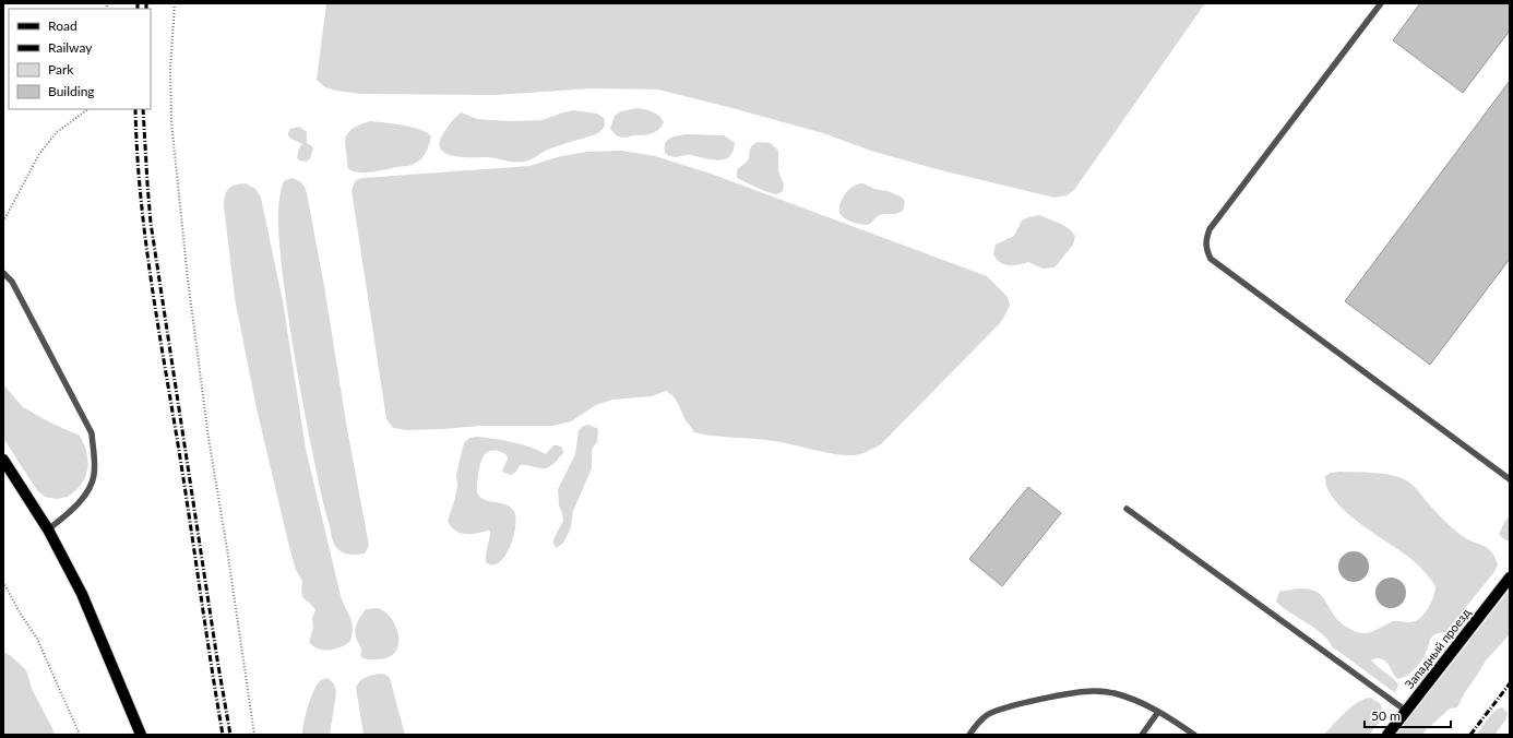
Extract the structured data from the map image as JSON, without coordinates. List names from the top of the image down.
{
  "streets": {
    "main road": ["Западный проезд"]
  },
  "legend": [
    "Road",
    "Railway",
    "Park",
    "Building"
  ],
  "scale_bar": "50 m"
}
